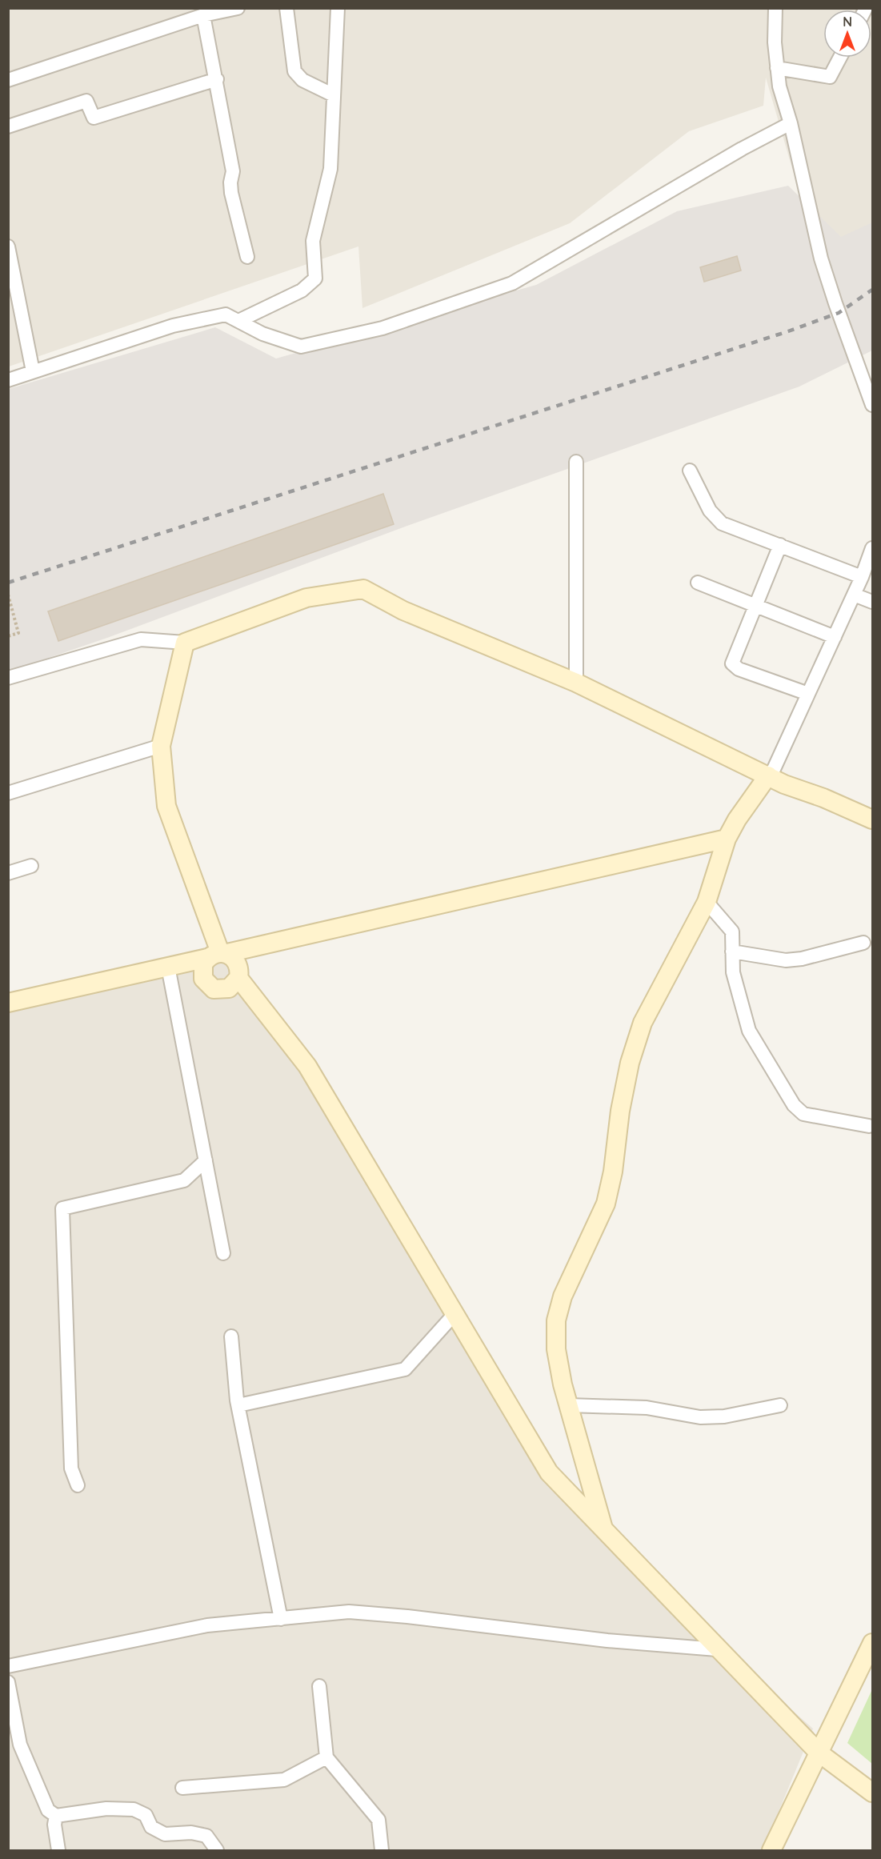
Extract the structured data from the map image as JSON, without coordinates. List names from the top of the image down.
{
  "north": "top"
}
